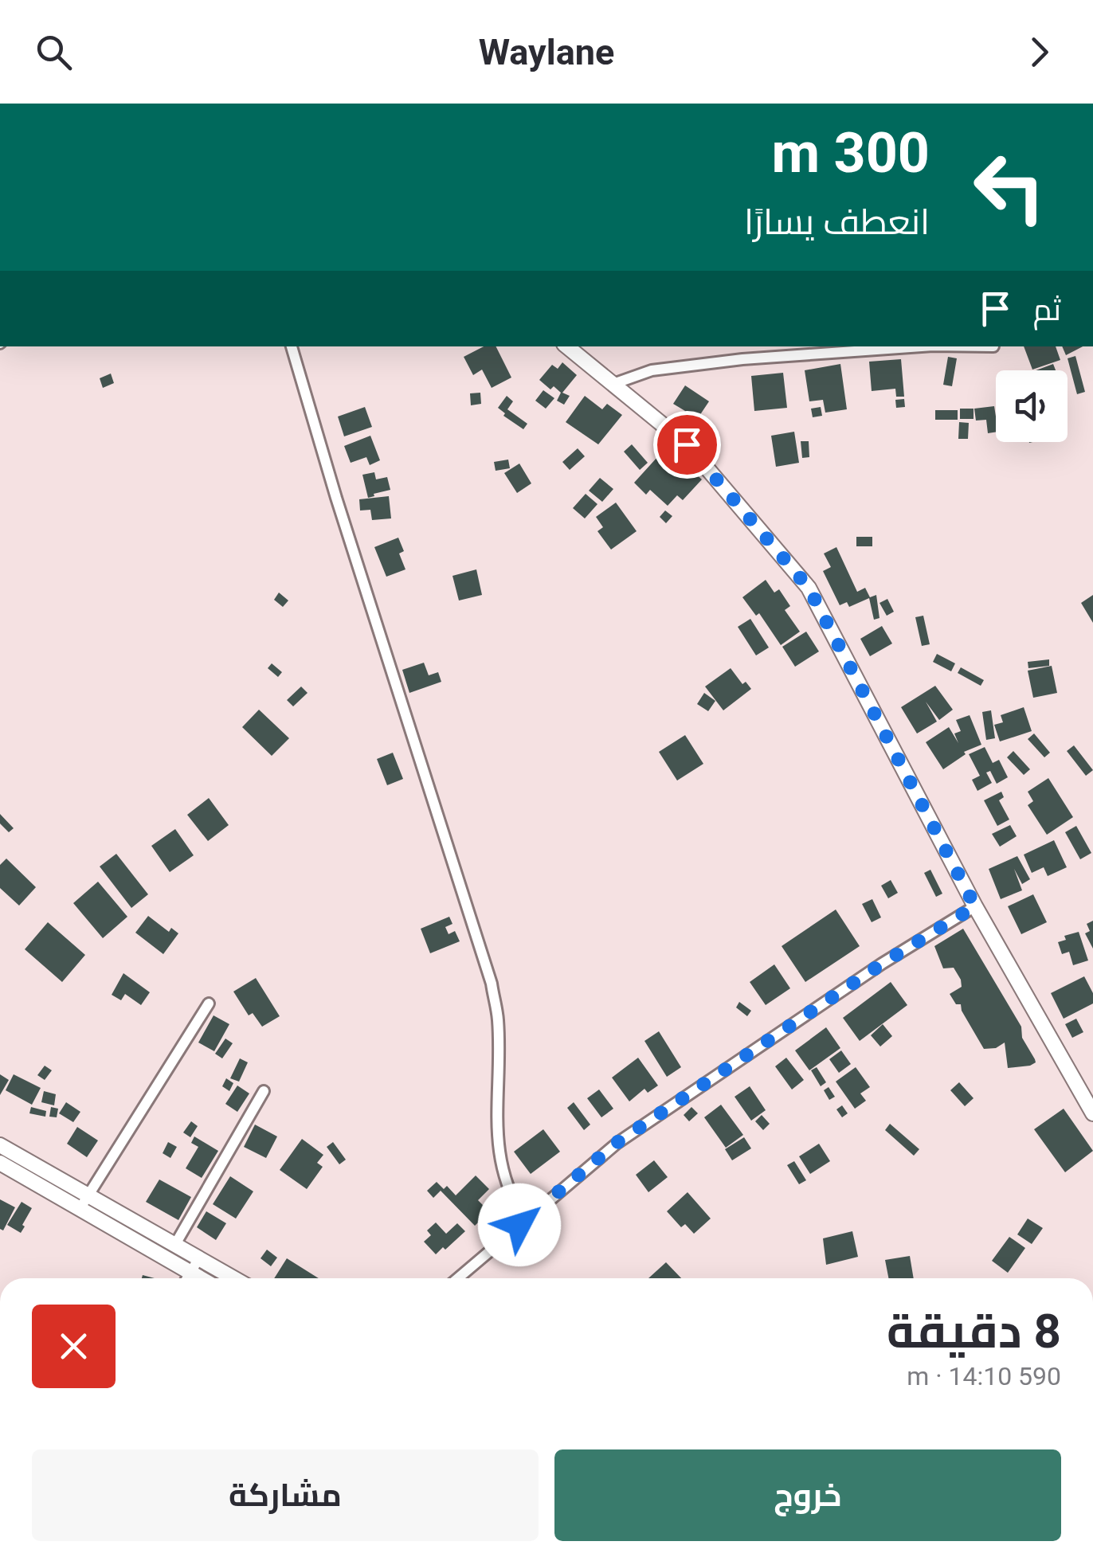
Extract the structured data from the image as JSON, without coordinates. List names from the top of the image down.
{
  "page": {
    "header": "Waylane",
    "turn": ["300 m", "انعطف يسارًا"],
    "then": "ثم",
    "heading": ["8 دقيقة", "590 m · 14:10"],
    "buttons": ["خروج", "مشاركة"]
  }
}
